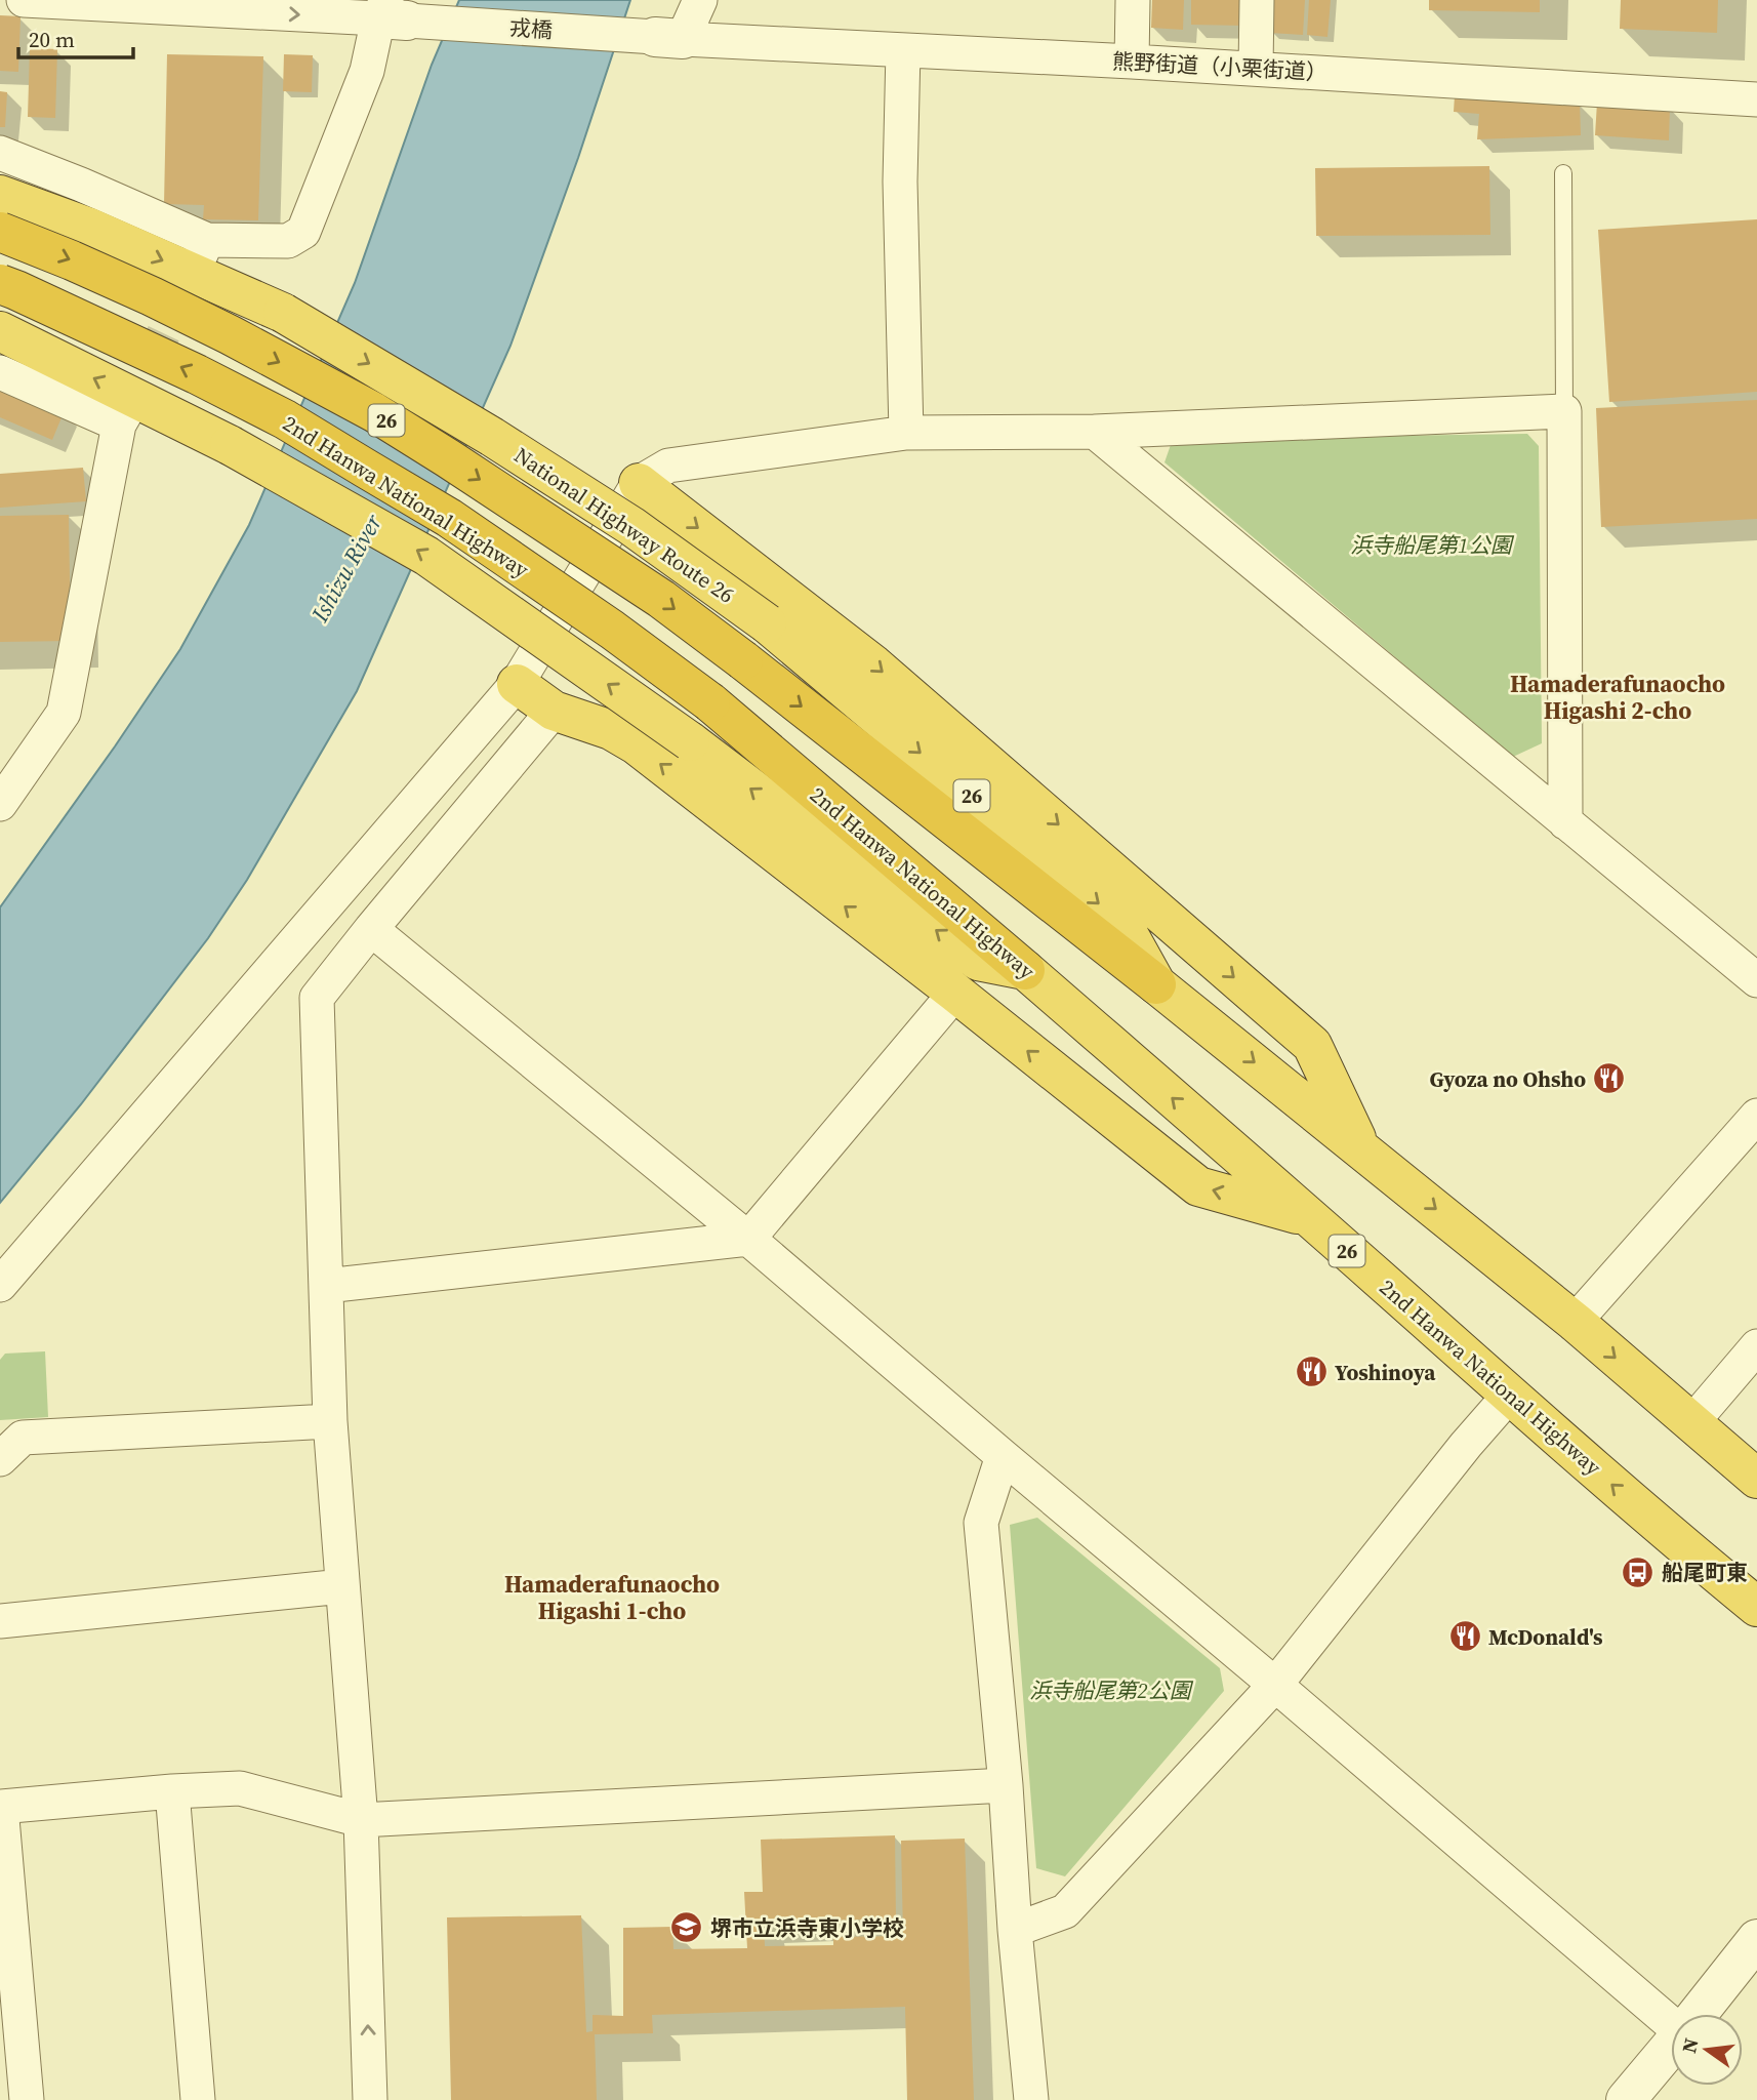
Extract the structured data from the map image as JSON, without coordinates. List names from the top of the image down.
{
  "streets": {
    "highway": ["26", "2nd Hanwa National Highway", "National Highway Route 26"],
    "street": ["戎橋", "熊野街道（小栗街道）"]
  },
  "crossings": [
    ["戎橋", "熊野街道（小栗街道）"],
    ["26", "National Highway Route 26"]
  ],
  "districts": ["Hamaderafunaocho Higashi 2-cho", "Hamaderafunaocho Higashi 1-cho"],
  "water": ["Ishizu River"],
  "parks": ["浜寺船尾第1公園", "浜寺船尾第2公園"],
  "places": {
    "restaurant": ["Gyoza no Ohsho", "Yoshinoya", "McDonald's"],
    "bus stop": ["船尾町東"],
    "school or university": ["堺市立浜寺東小学校"]
  },
  "scale_bar": "20 m",
  "north": "left"
}
